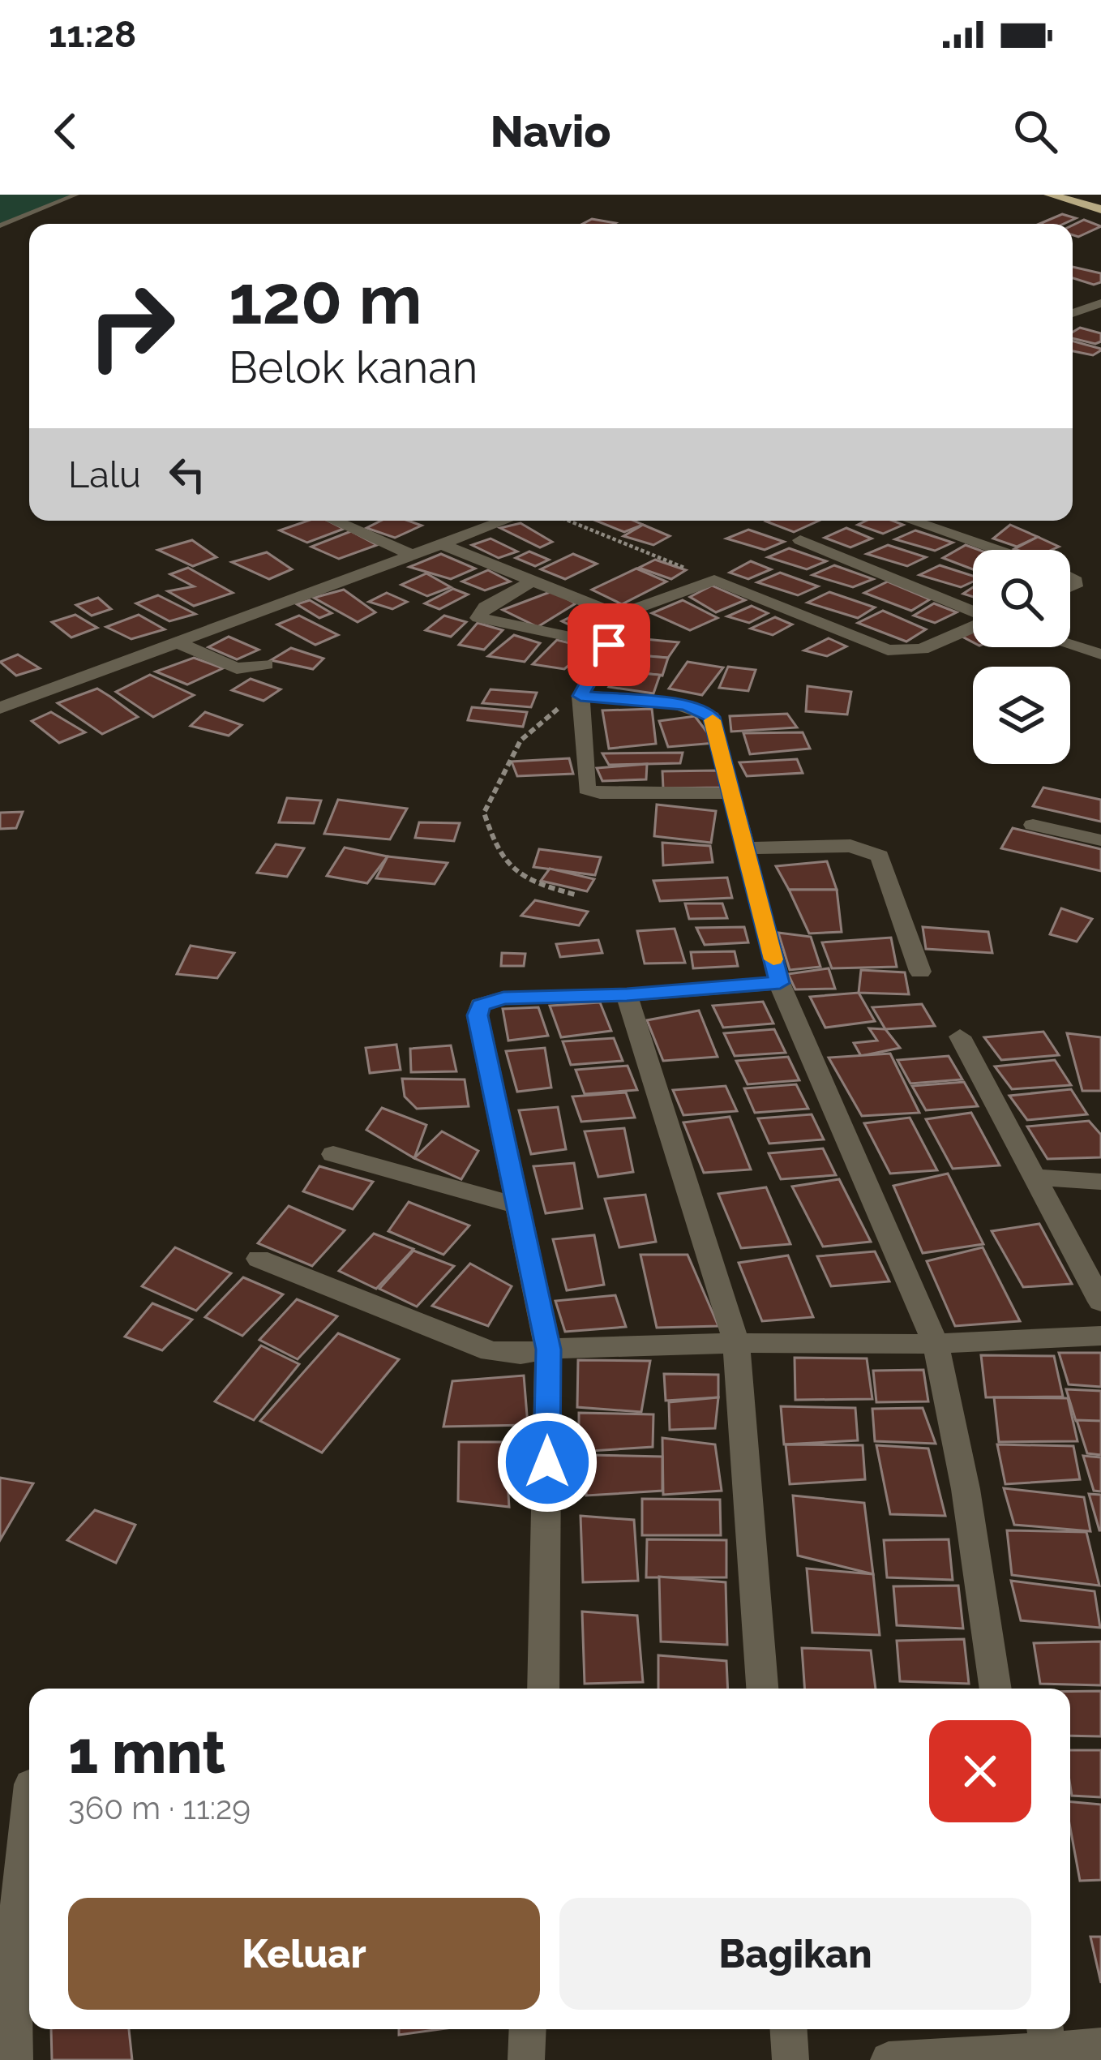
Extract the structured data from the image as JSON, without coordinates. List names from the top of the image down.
{
  "page": {
    "status": "11:28",
    "header": "Navio",
    "turn": ["120 m", "Belok kanan"],
    "then": "Lalu",
    "heading": ["1 mnt", "360 m · 11:29"],
    "buttons": ["Keluar", "Bagikan"]
  }
}
